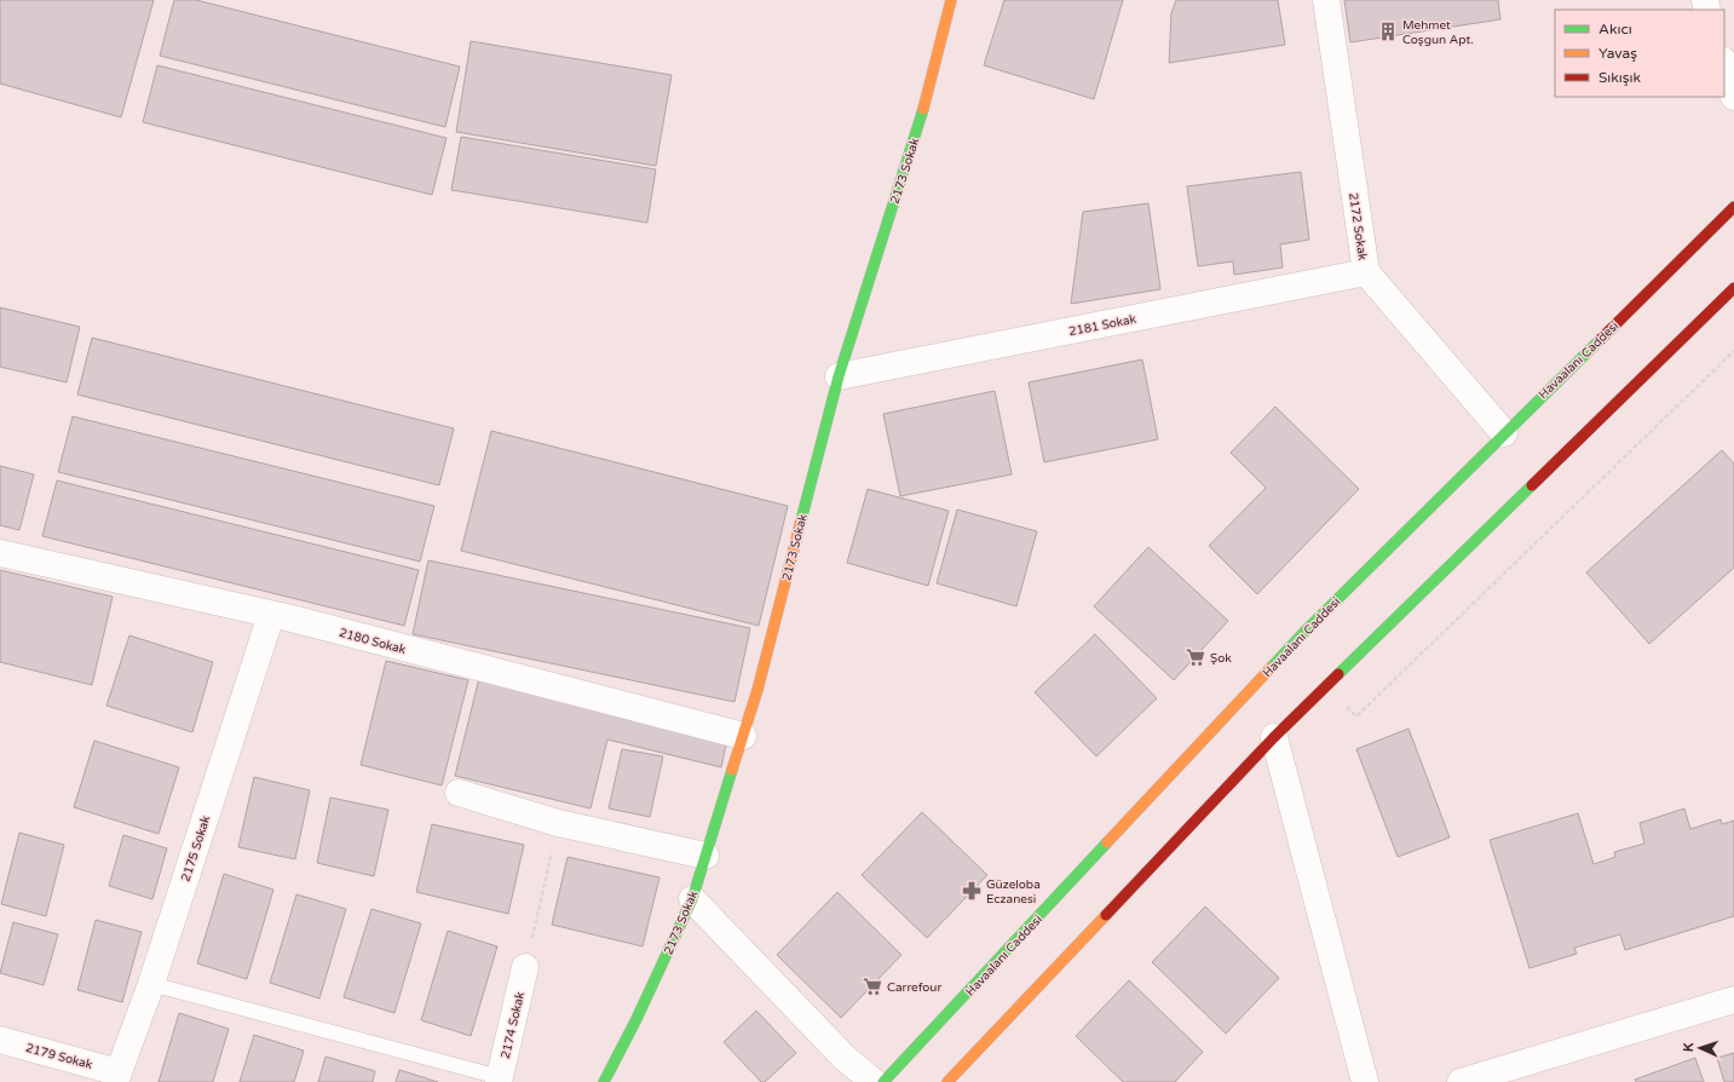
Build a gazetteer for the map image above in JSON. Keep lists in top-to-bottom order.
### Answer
{
  "streets": {
    "street": [
      "2173 Sokak",
      "2172 Sokak",
      "2181 Sokak",
      "Havaalanı Caddesi",
      "2180 Sokak",
      "2175 Sokak",
      "2174 Sokak",
      "2179 Sokak"
    ]
  },
  "crossings": [
    ["2173 Sokak", "2181 Sokak"],
    ["2173 Sokak", "2180 Sokak"],
    ["2172 Sokak", "2181 Sokak"],
    ["2172 Sokak", "Havaalanı Caddesi"],
    ["2180 Sokak", "2175 Sokak"],
    ["2175 Sokak", "2179 Sokak"]
  ],
  "places": {
    "building": ["Mehmet Coşgun Apt."],
    "supermarket": ["Şok", "Carrefour"],
    "pharmacy": ["Güzeloba Eczanesi"]
  },
  "legend": ["Akıcı", "Yavaş", "Sıkışık"],
  "north": "left"
}
